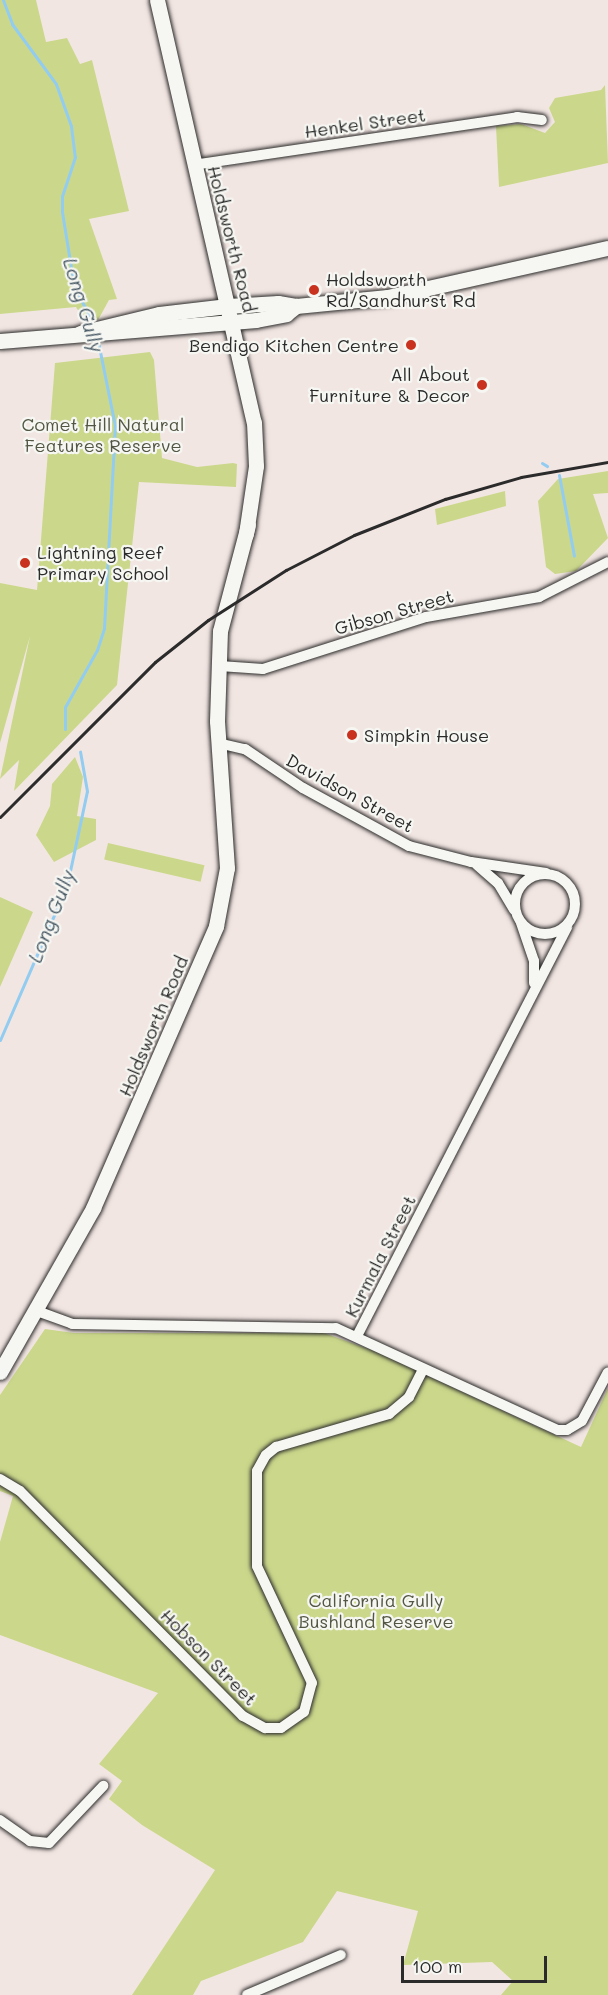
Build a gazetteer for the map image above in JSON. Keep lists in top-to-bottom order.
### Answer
{
  "streets": {
    "main road": ["Holdsworth Road"],
    "street": [
      "Henkel Street",
      "Gibson Street",
      "Davidson Street",
      "Kurmala Street",
      "Hobson Street"
    ]
  },
  "crossings": [
    ["Henkel Street", "Holdsworth Road"],
    ["Holdsworth Road", "Gibson Street"],
    ["Holdsworth Road", "Davidson Street"],
    ["Holdsworth Road", "Kurmala Street"],
    ["Davidson Street", "Kurmala Street"]
  ],
  "water": ["Long Gully"],
  "parks": ["Comet Hill Natural Features Reserve", "California Gully Bushland Reserve"],
  "places": [
    "Holdsworth Rd/Sandhurst Rd",
    "Bendigo Kitchen Centre",
    "All About Furniture & Decor",
    "Lightning Reef Primary School",
    "Simpkin House"
  ],
  "scale_bar": "100 m"
}
